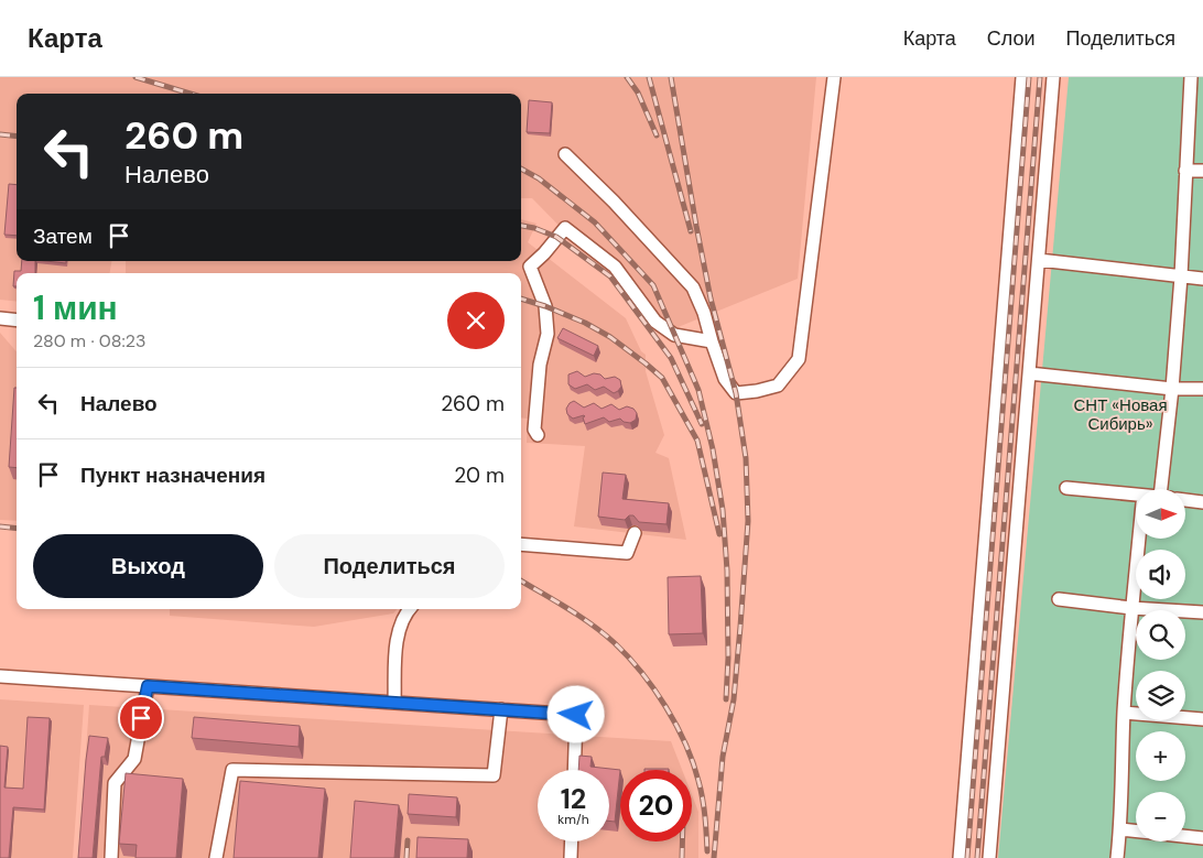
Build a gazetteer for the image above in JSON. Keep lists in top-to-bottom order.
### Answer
{
  "parks": ["СНТ «Новая Сибирь»"],
  "north": "right",
  "page": {
    "header": "Карта",
    "nav": ["Карта", "Слои", "Поделиться"],
    "turn": ["260 m", "Налево"],
    "then": "Затем",
    "heading": ["1 мин", "280 m · 08:23"],
    "list": [
      {
        "name": "Налево",
        "value": "260 m"
      },
      {
        "name": "Пункт назначения",
        "value": "20 m"
      }
    ],
    "map_buttons": ["+", "−"],
    "buttons": ["Выход", "Поделиться"],
    "speed": "12 km/h",
    "limit": "20"
  }
}
